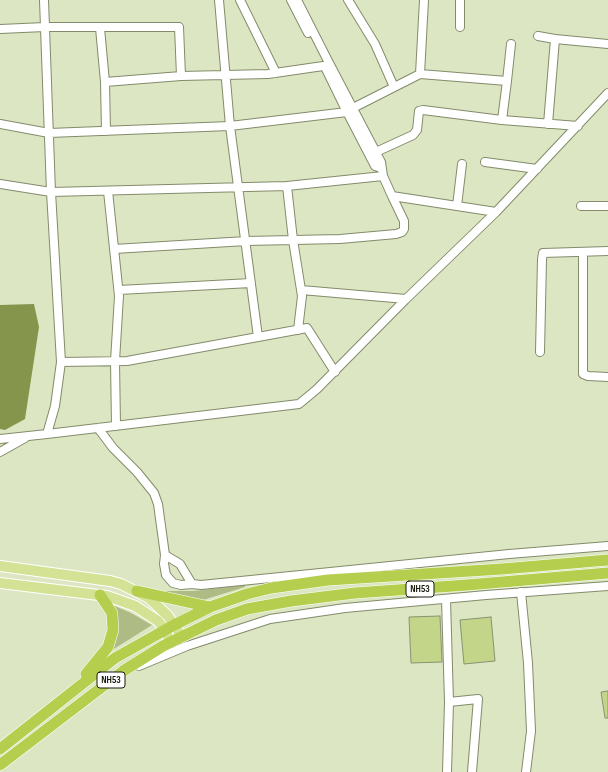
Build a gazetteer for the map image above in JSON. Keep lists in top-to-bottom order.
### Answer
{
  "streets": {
    "highway": ["NH53"]
  }
}
